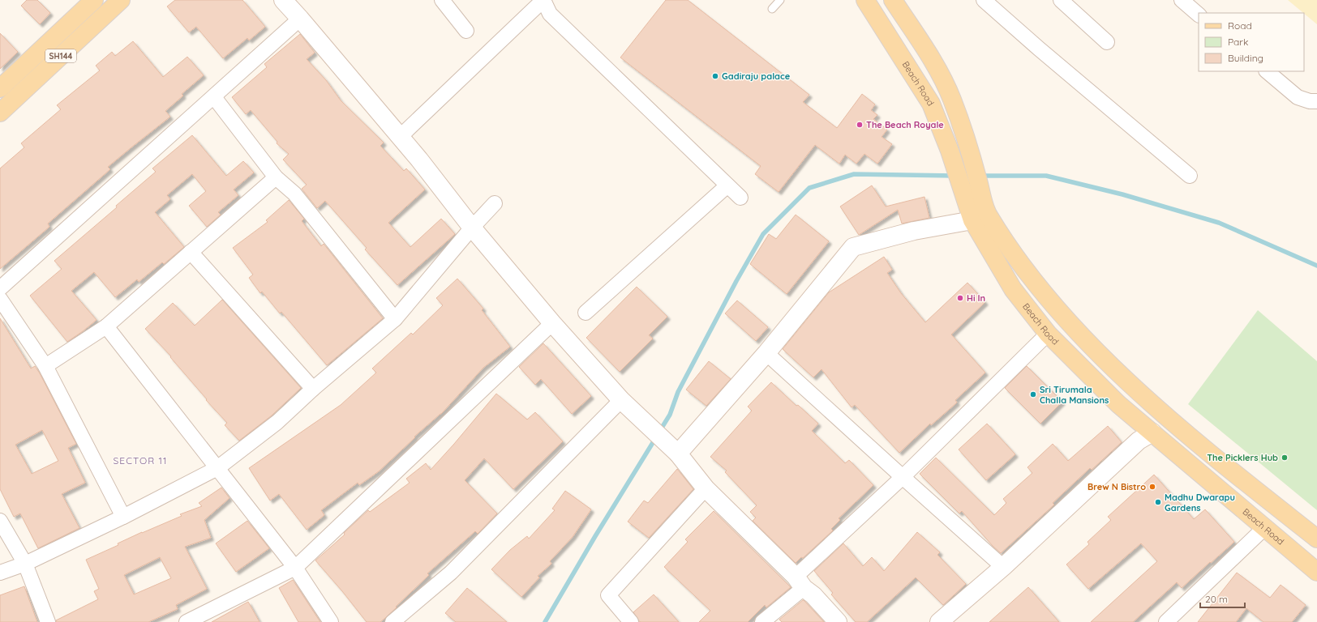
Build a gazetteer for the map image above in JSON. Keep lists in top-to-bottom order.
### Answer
{
  "streets": {
    "main road": ["SH144", "Beach Road"]
  },
  "districts": ["SECTOR 11"],
  "places": [
    "Gadiraju palace",
    "The Beach Royale",
    "Hi In",
    "Sri Tirumala Challa Mansions",
    "The Picklers Hub",
    "Brew N Bistro",
    "Madhu Dwarapu Gardens"
  ],
  "legend": ["Road", "Park", "Building"],
  "scale_bar": "20 m"
}
